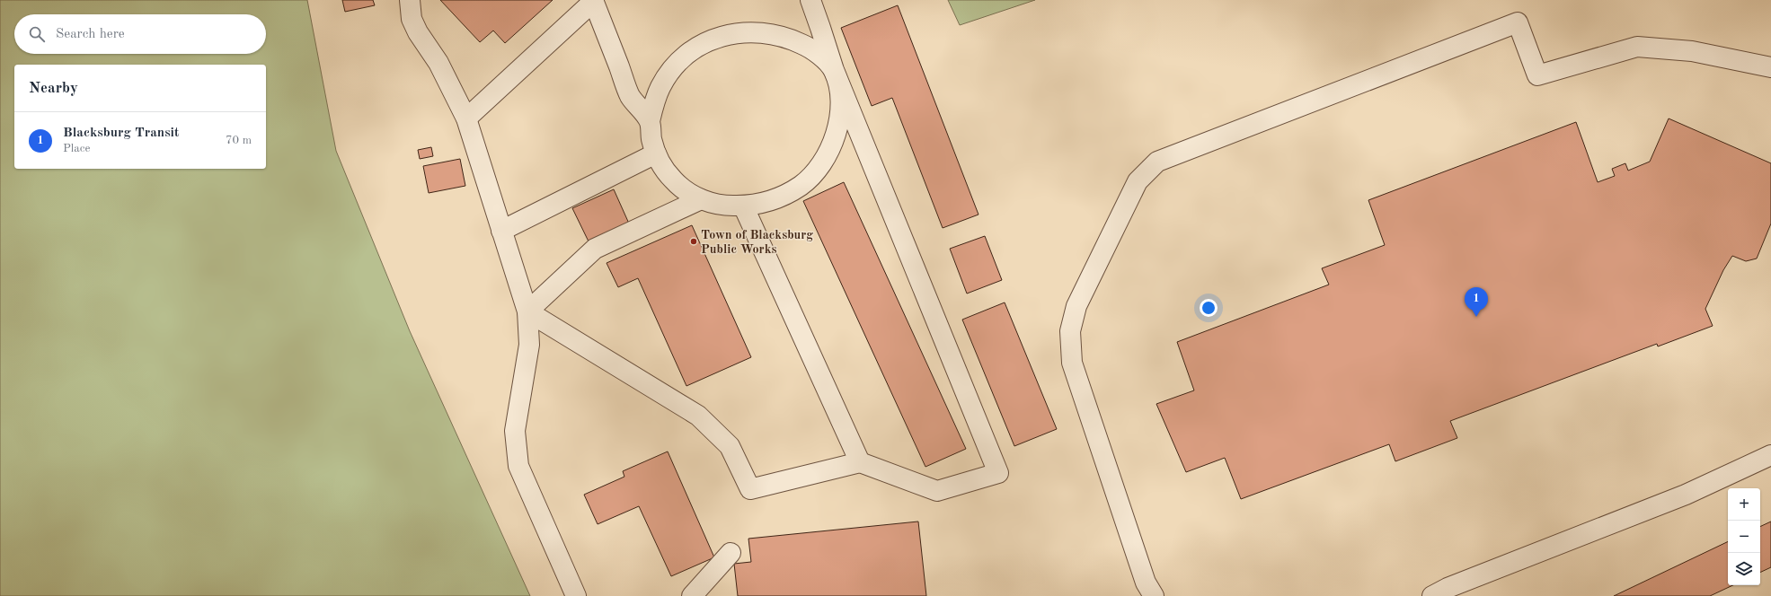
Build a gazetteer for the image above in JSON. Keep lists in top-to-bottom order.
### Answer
{
  "places": ["Town of Blacksburg Public Works"],
  "page": {
    "search": "Search here",
    "heading": "Nearby",
    "list": [
      {
        "mark": "1",
        "name": "Blacksburg Transit",
        "note": "Place",
        "value": "70 m"
      }
    ],
    "pins": "1",
    "map_buttons": ["+", "−"]
  }
}
